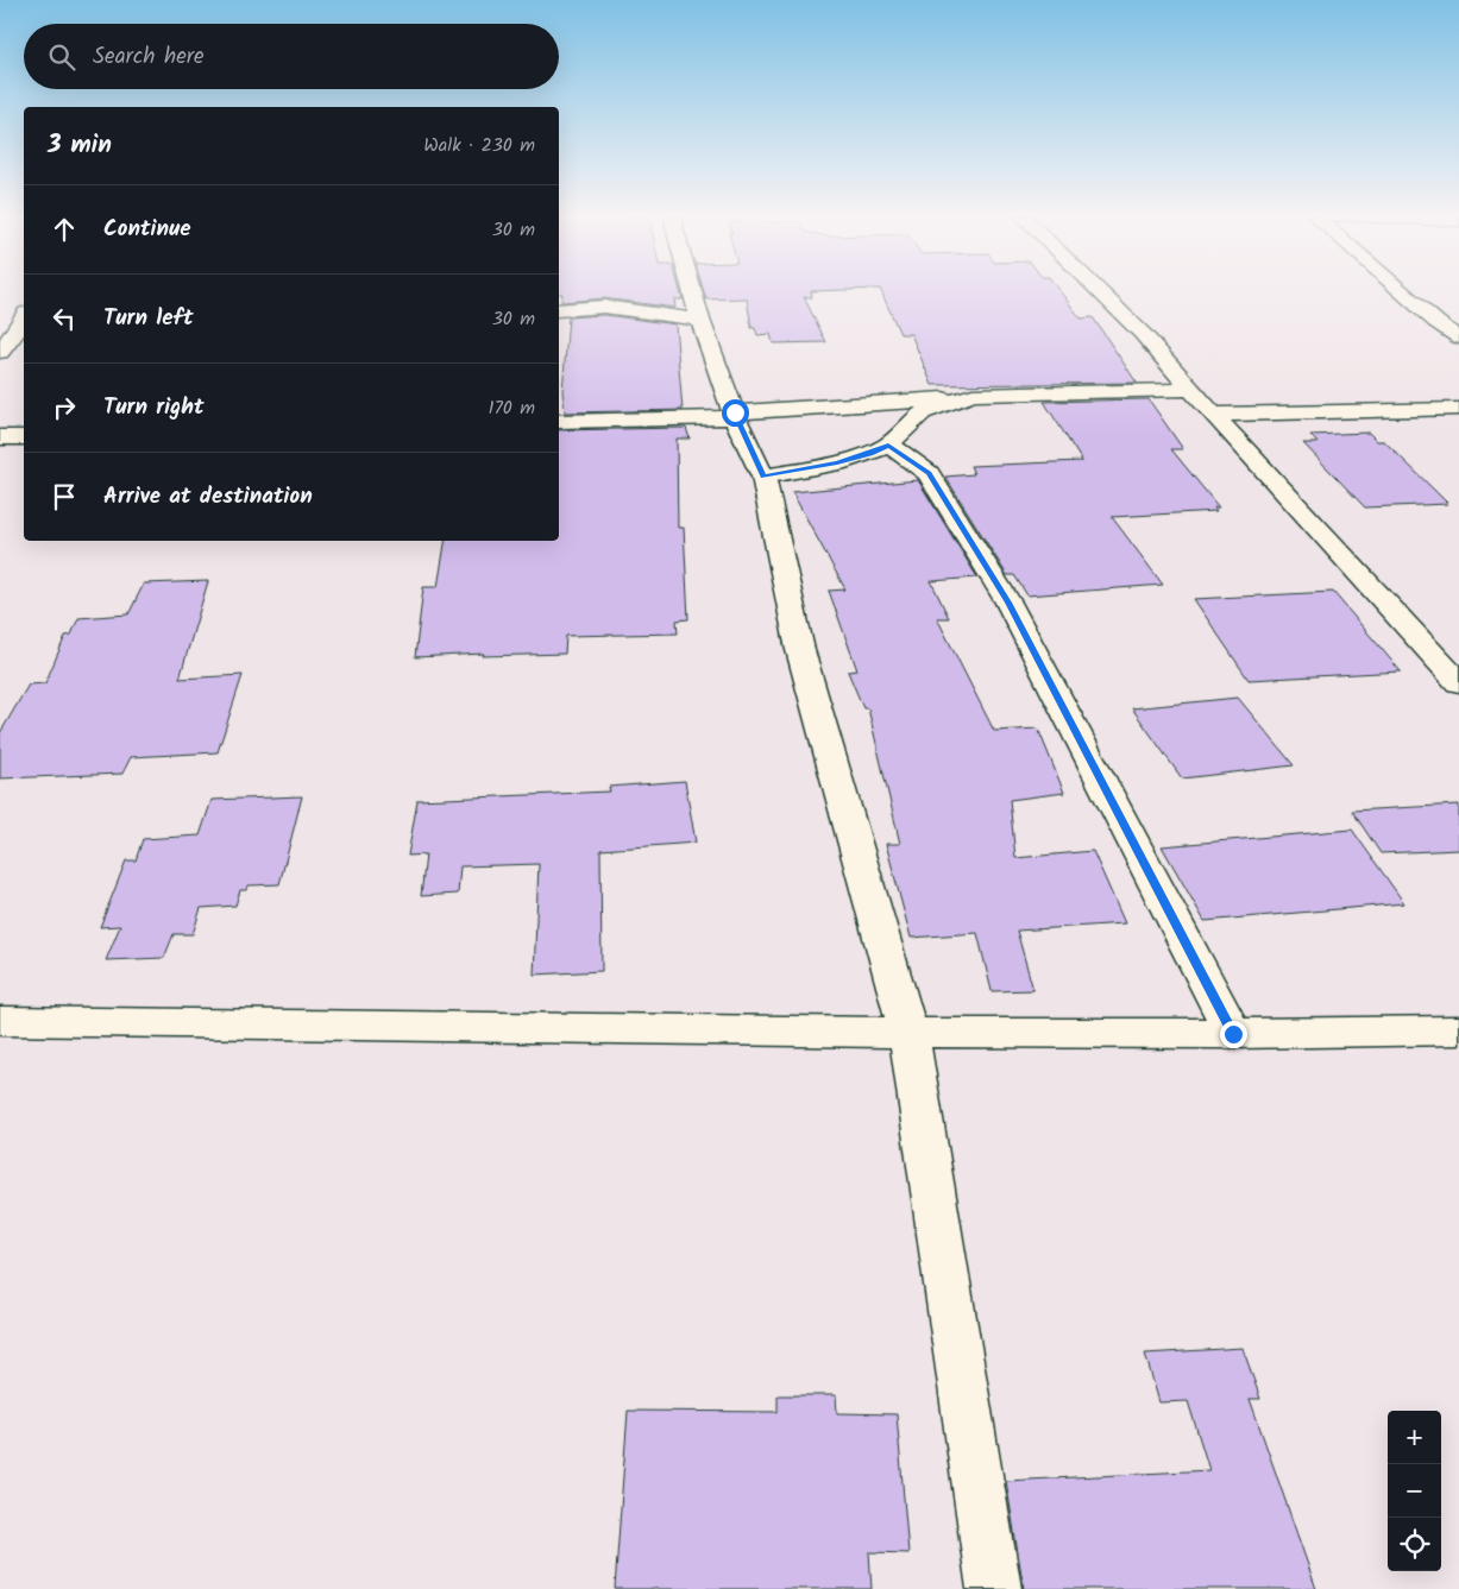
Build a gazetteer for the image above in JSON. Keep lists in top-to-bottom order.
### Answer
{
  "page": {
    "search": "Search here",
    "heading": ["3 min", "Walk · 230 m"],
    "list": [
      ["Continue", "30 m"],
      ["Turn left", "30 m"],
      ["Turn right", "170 m"],
      "Arrive at destination"
    ],
    "map_buttons": ["+", "−"]
  }
}
